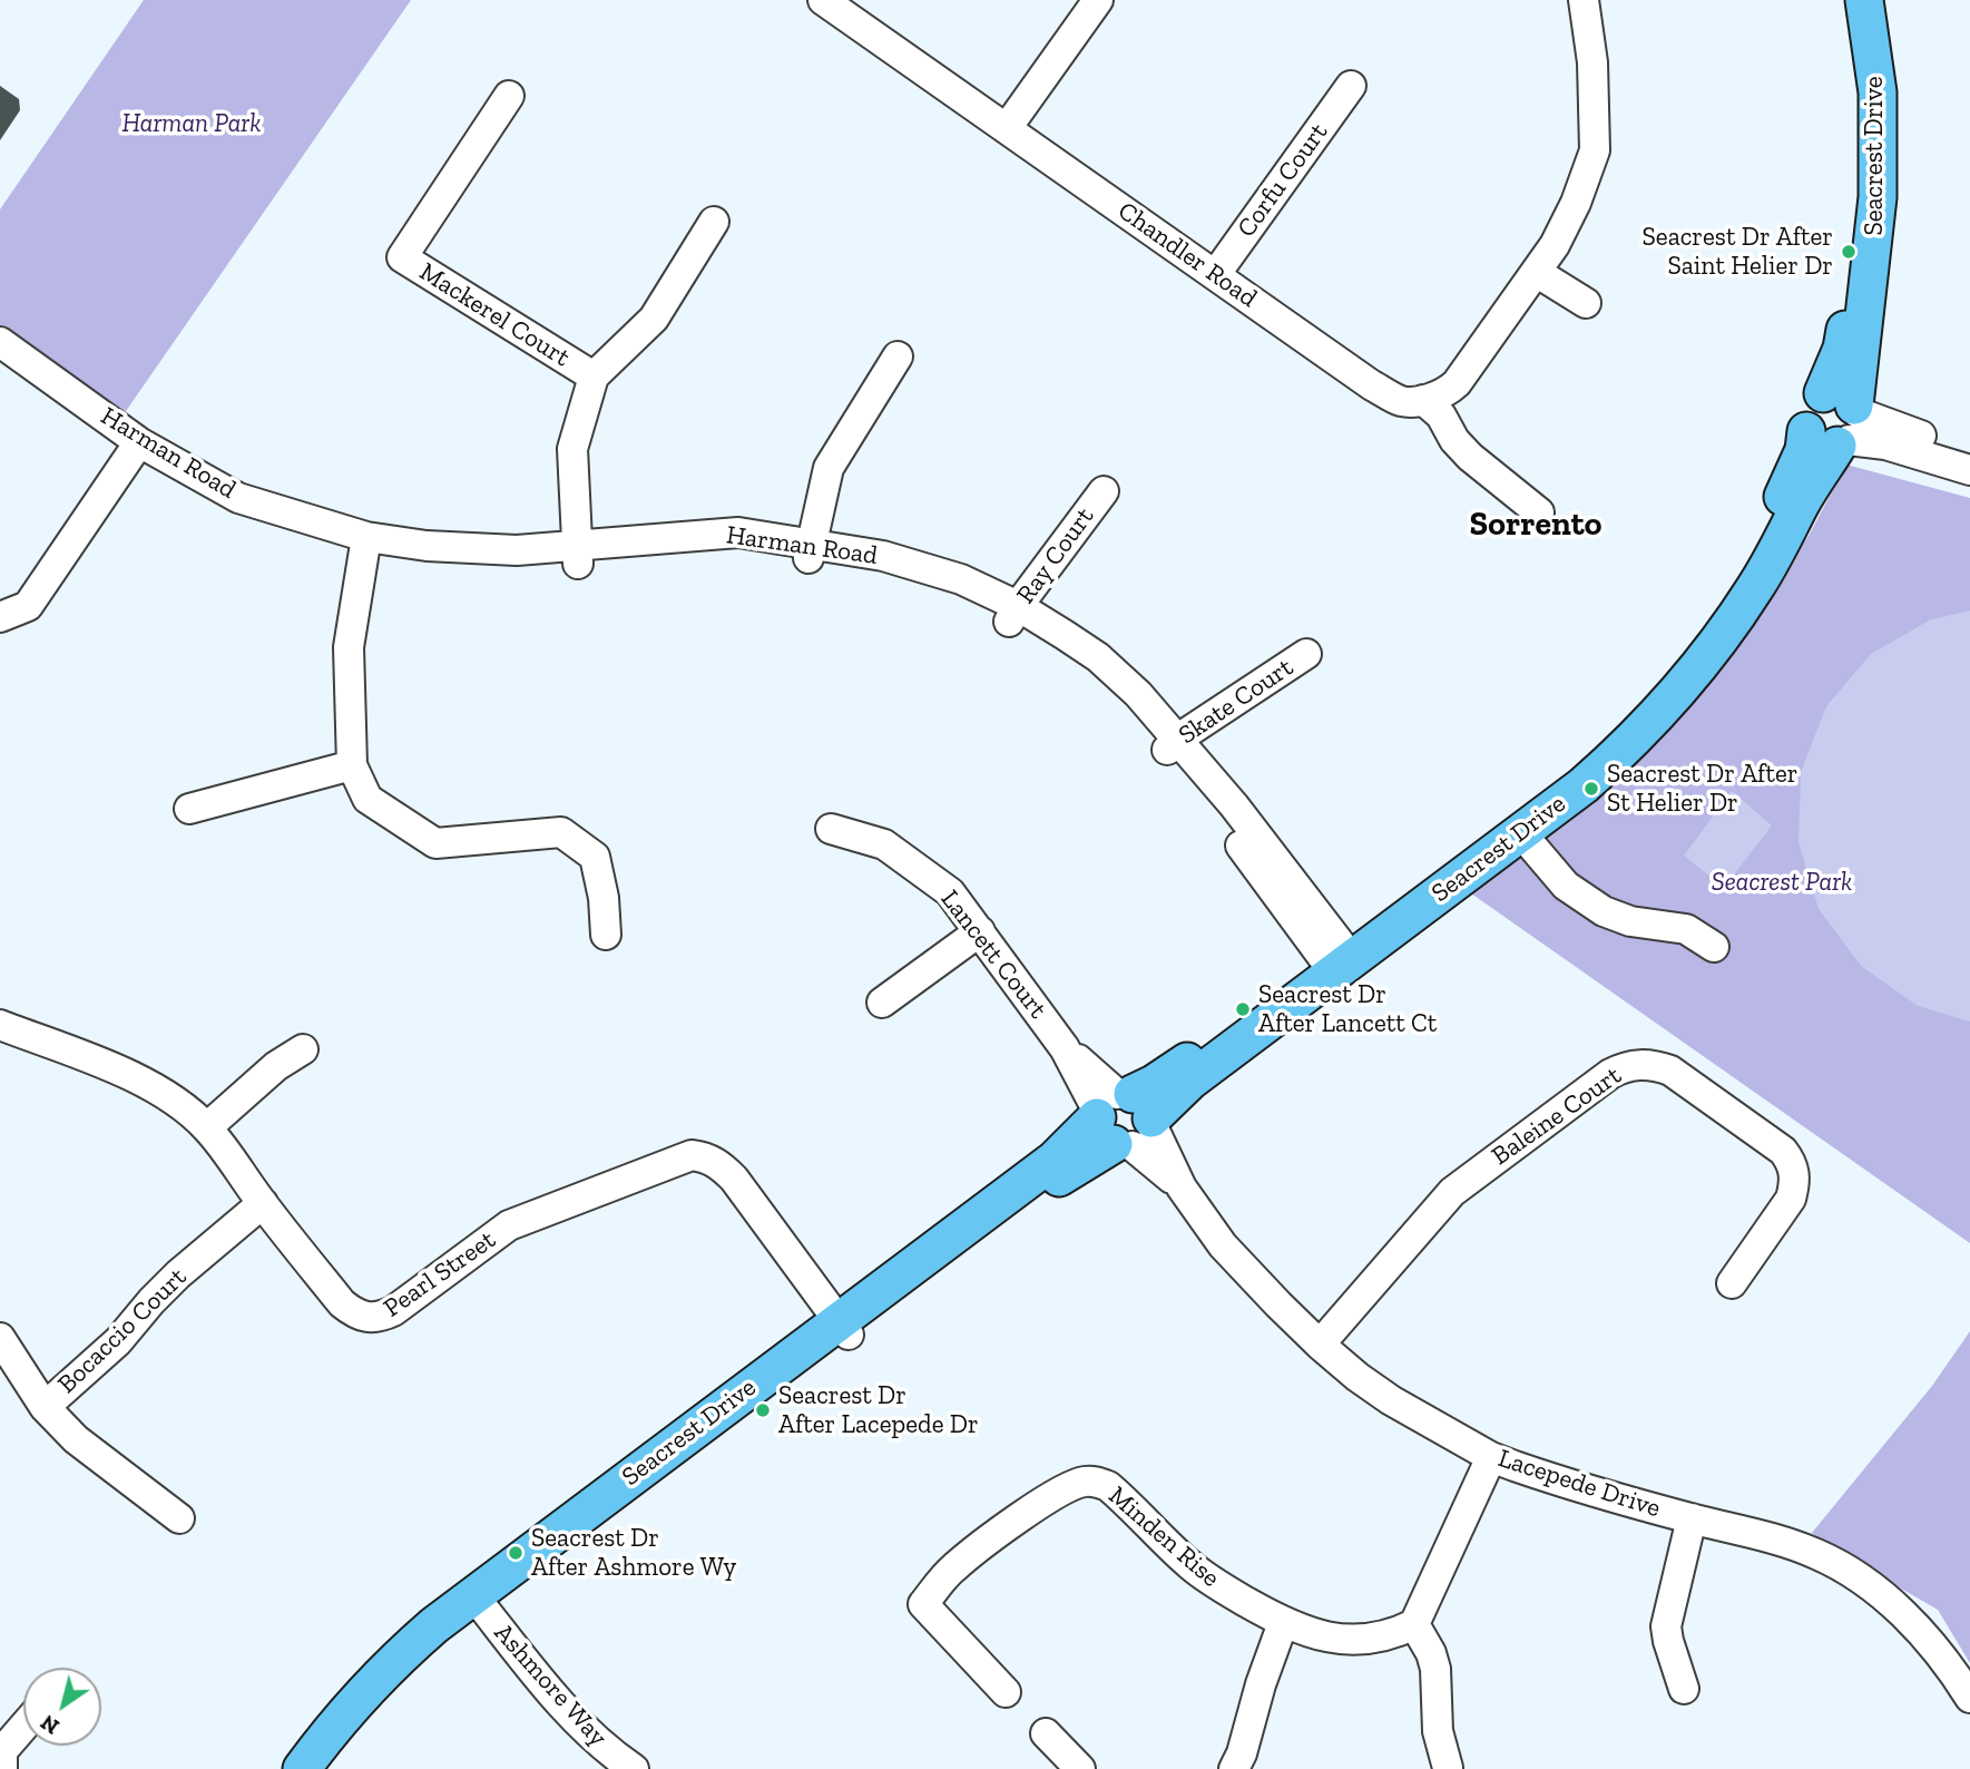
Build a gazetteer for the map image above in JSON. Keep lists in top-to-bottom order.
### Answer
{
  "streets": {
    "main road": ["Seacrest Drive"],
    "street": [
      "Corfu Court",
      "Chandler Road",
      "Mackerel Court",
      "Harman Road",
      "Ray Court",
      "Skate Court",
      "Lancett Court",
      "Baleine Court",
      "Pearl Street",
      "Bocaccio Court",
      "Lacepede Drive",
      "Minden Rise",
      "Ashmore Way"
    ]
  },
  "crossings": [
    ["Seacrest Drive", "Harman Road"],
    ["Seacrest Drive", "Lancett Court"],
    ["Seacrest Drive", "Pearl Street"],
    ["Seacrest Drive", "Lacepede Drive"],
    ["Seacrest Drive", "Ashmore Way"],
    ["Corfu Court", "Chandler Road"],
    ["Harman Road", "Ray Court"],
    ["Harman Road", "Skate Court"],
    ["Lancett Court", "Lacepede Drive"],
    ["Baleine Court", "Lacepede Drive"],
    ["Pearl Street", "Bocaccio Court"]
  ],
  "districts": ["Sorrento"],
  "parks": ["Harman Park", "Seacrest Park"],
  "places": [
    "Seacrest Dr After Saint Helier Dr",
    "Seacrest Dr After St Helier Dr",
    "Seacrest Dr After Lancett Ct",
    "Seacrest Dr After Lacepede Dr",
    "Seacrest Dr After Ashmore Wy"
  ],
  "north": "bottom left"
}
